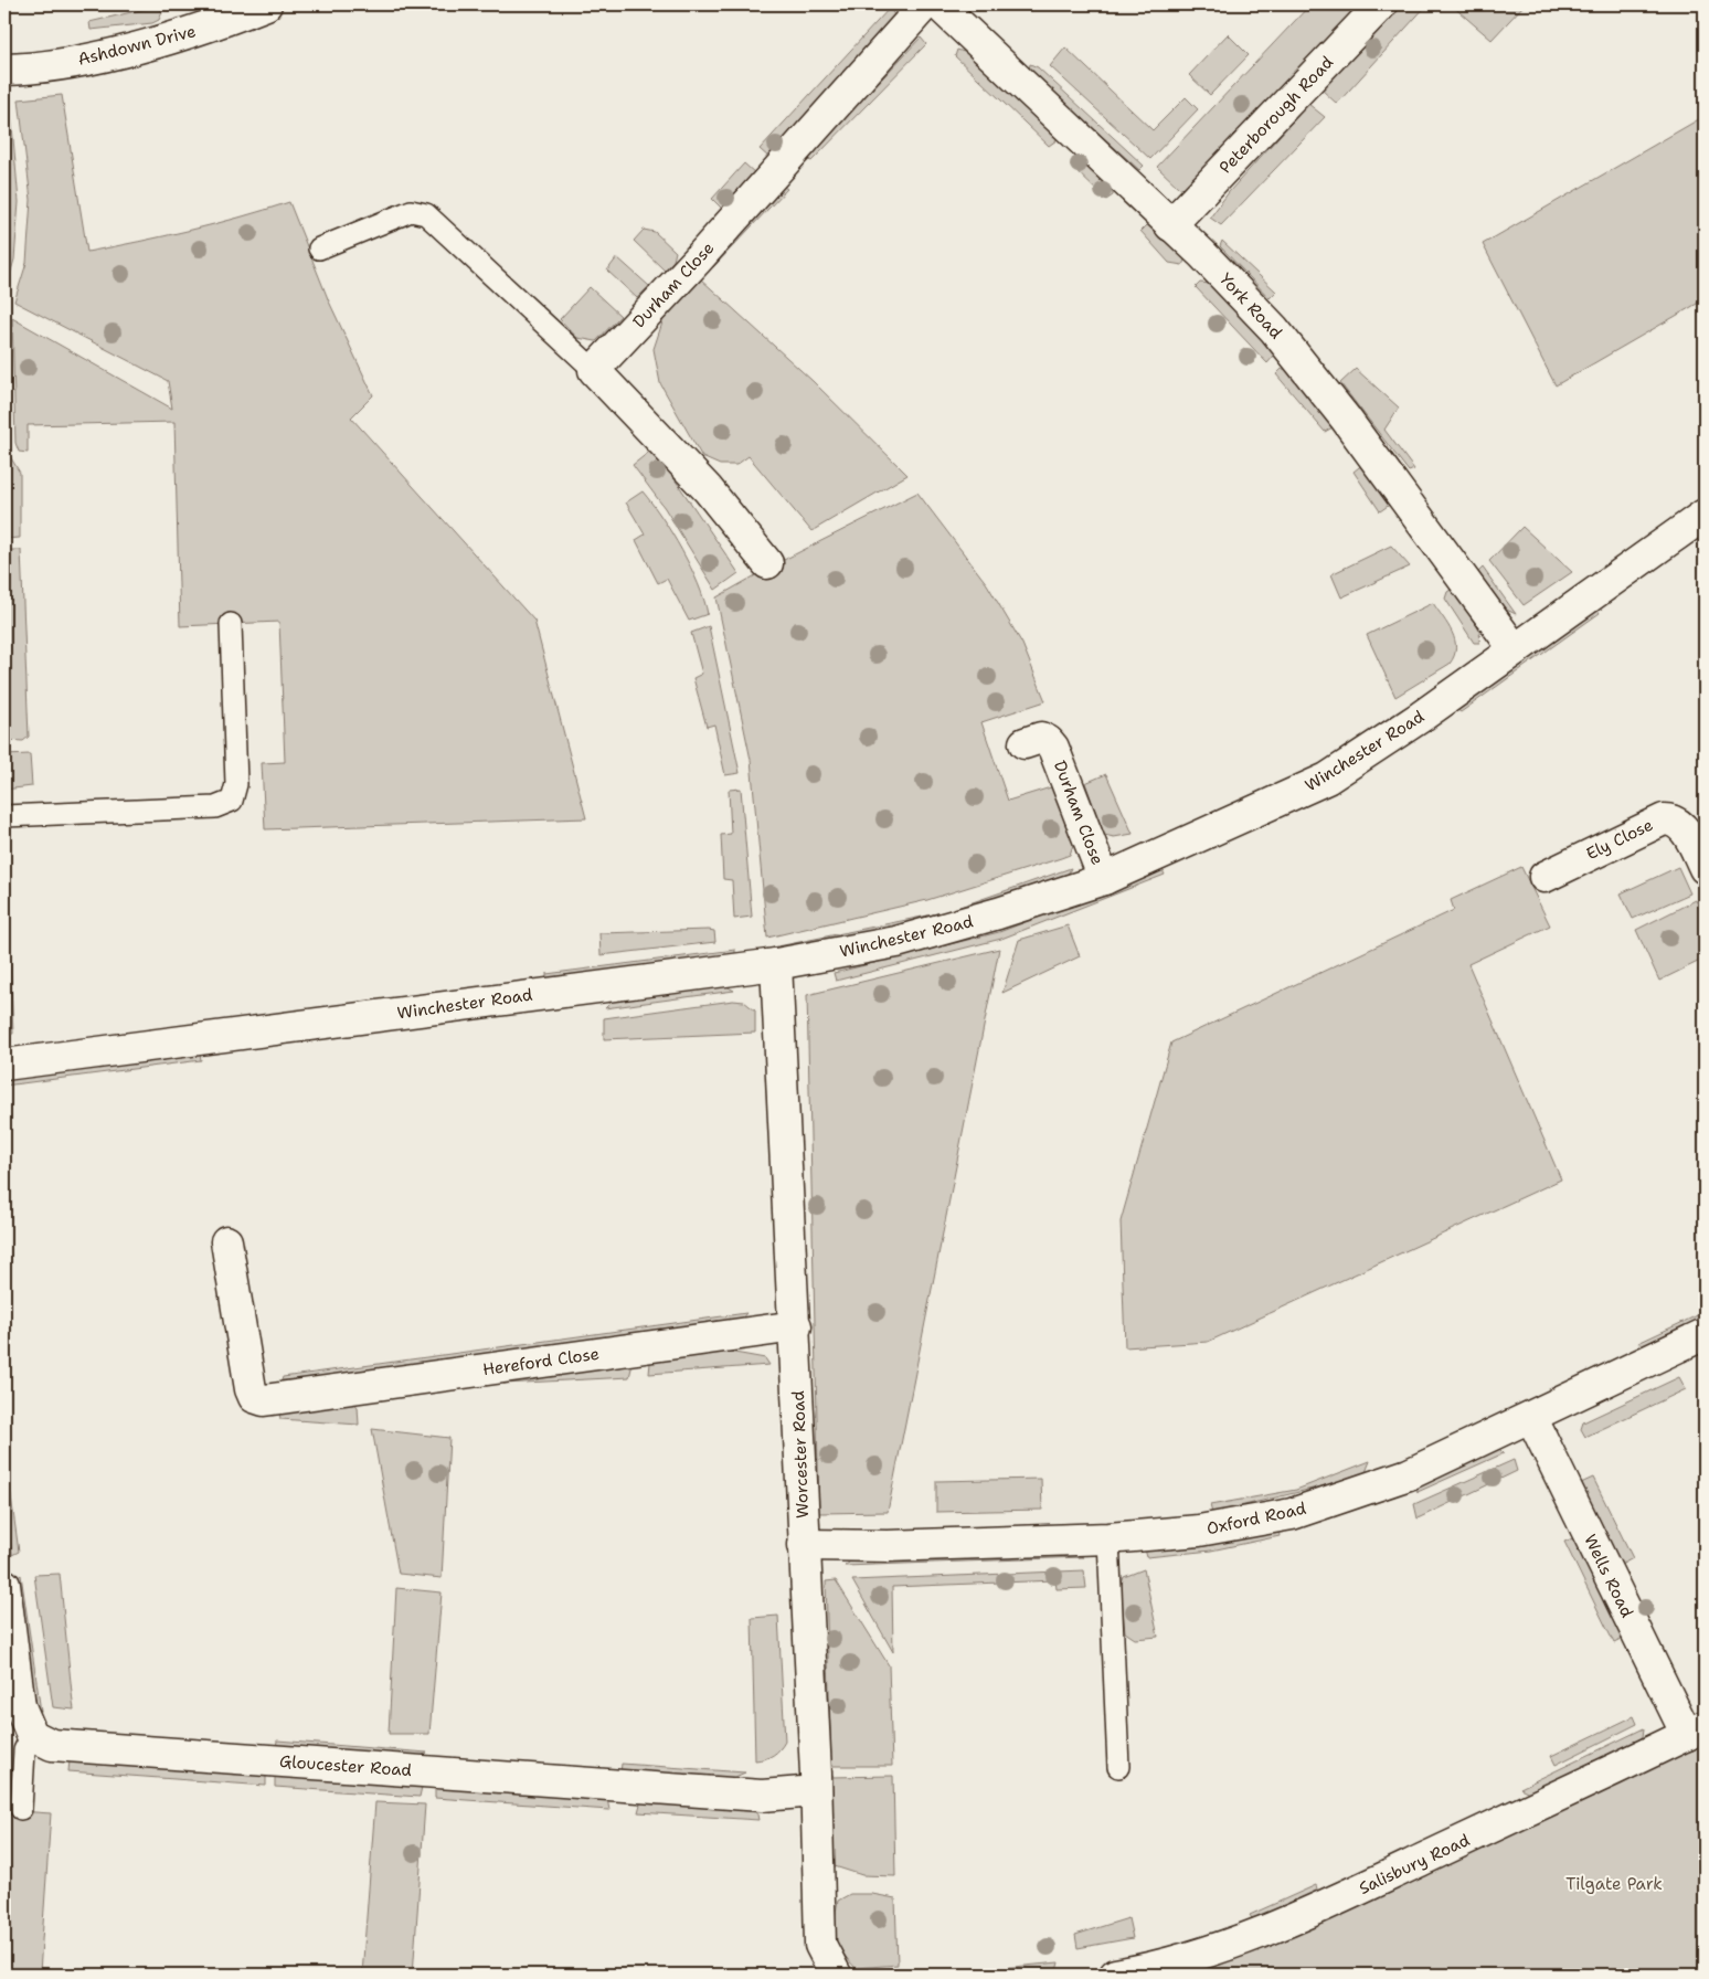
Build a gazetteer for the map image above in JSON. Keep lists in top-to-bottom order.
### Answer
{
  "streets": {
    "street": [
      "Ashdown Drive",
      "Peterborough Road",
      "Durham Close",
      "York Road",
      "Winchester Road",
      "Ely Close",
      "Hereford Close",
      "Worcester Road",
      "Oxford Road",
      "Wells Road",
      "Gloucester Road",
      "Salisbury Road"
    ]
  },
  "crossings": [
    ["Peterborough Road", "York Road"],
    ["Durham Close", "Winchester Road"],
    ["York Road", "Winchester Road"],
    ["Winchester Road", "Worcester Road"],
    ["Hereford Close", "Worcester Road"],
    ["Worcester Road", "Oxford Road"],
    ["Worcester Road", "Gloucester Road"],
    ["Oxford Road", "Wells Road"],
    ["Wells Road", "Salisbury Road"]
  ],
  "parks": ["Tilgate Park"]
}
